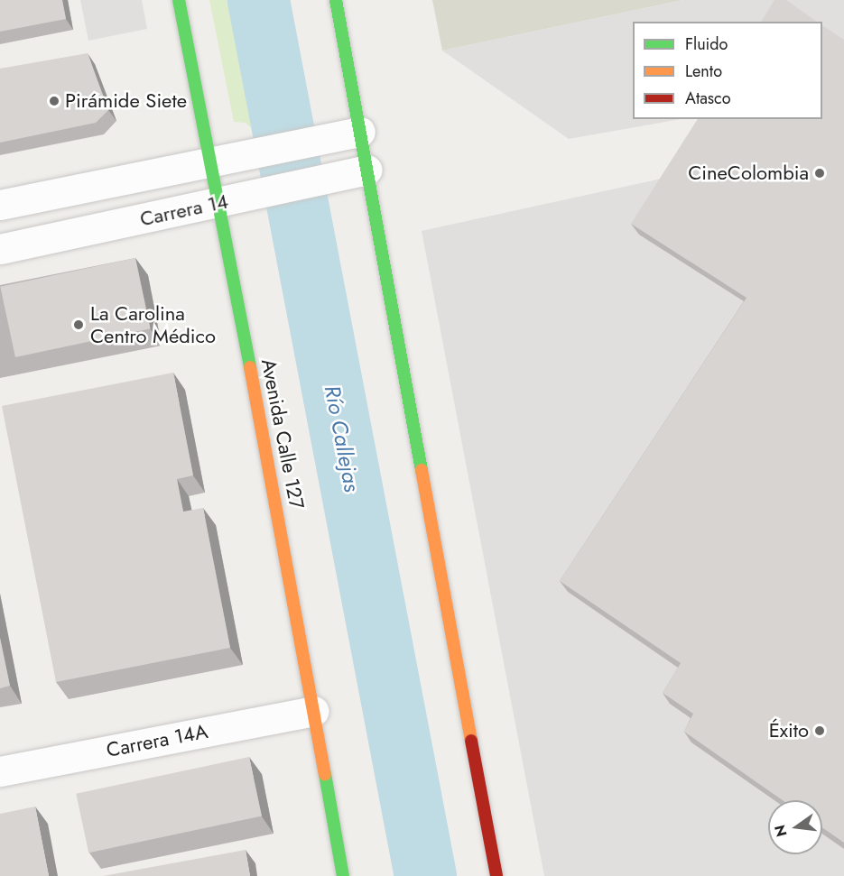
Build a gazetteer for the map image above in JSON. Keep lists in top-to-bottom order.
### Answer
{
  "streets": {
    "main road": ["Avenida Calle 127"],
    "street": ["Carrera 14", "Carrera 14A"]
  },
  "crossings": [
    ["Carrera 14", "Avenida Calle 127"],
    ["Avenida Calle 127", "Carrera 14A"]
  ],
  "water": ["Río Callejas"],
  "places": [
    "Pirámide Siete",
    "CineColombia",
    "La Carolina Centro Médico",
    "Éxito"
  ],
  "legend": ["Fluido", "Lento", "Atasco"],
  "north": "left"
}
